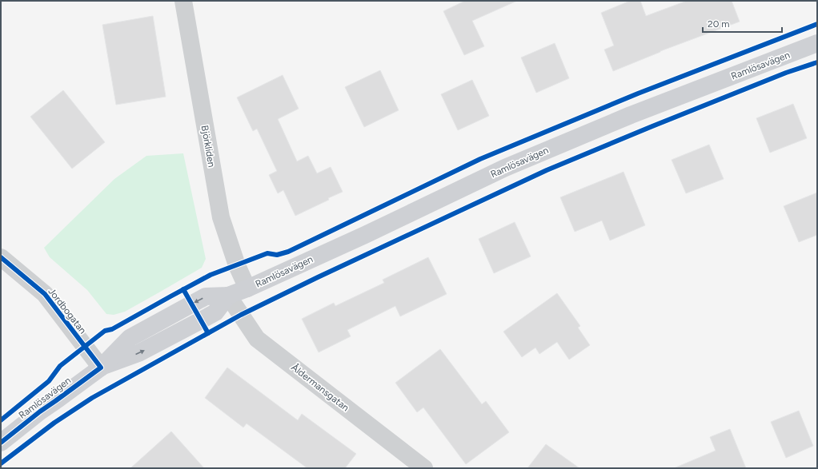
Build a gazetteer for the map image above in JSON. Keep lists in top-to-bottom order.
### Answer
{
  "streets": {
    "street": [
      "Ramlösavägen",
      "Björkliden",
      "Jordbogatan",
      "Åldermansgatan"
    ]
  },
  "crossings": [
    ["Ramlösavägen", "Björkliden"],
    ["Ramlösavägen", "Jordbogatan"],
    ["Ramlösavägen", "Åldermansgatan"]
  ],
  "scale_bar": "20 m"
}
